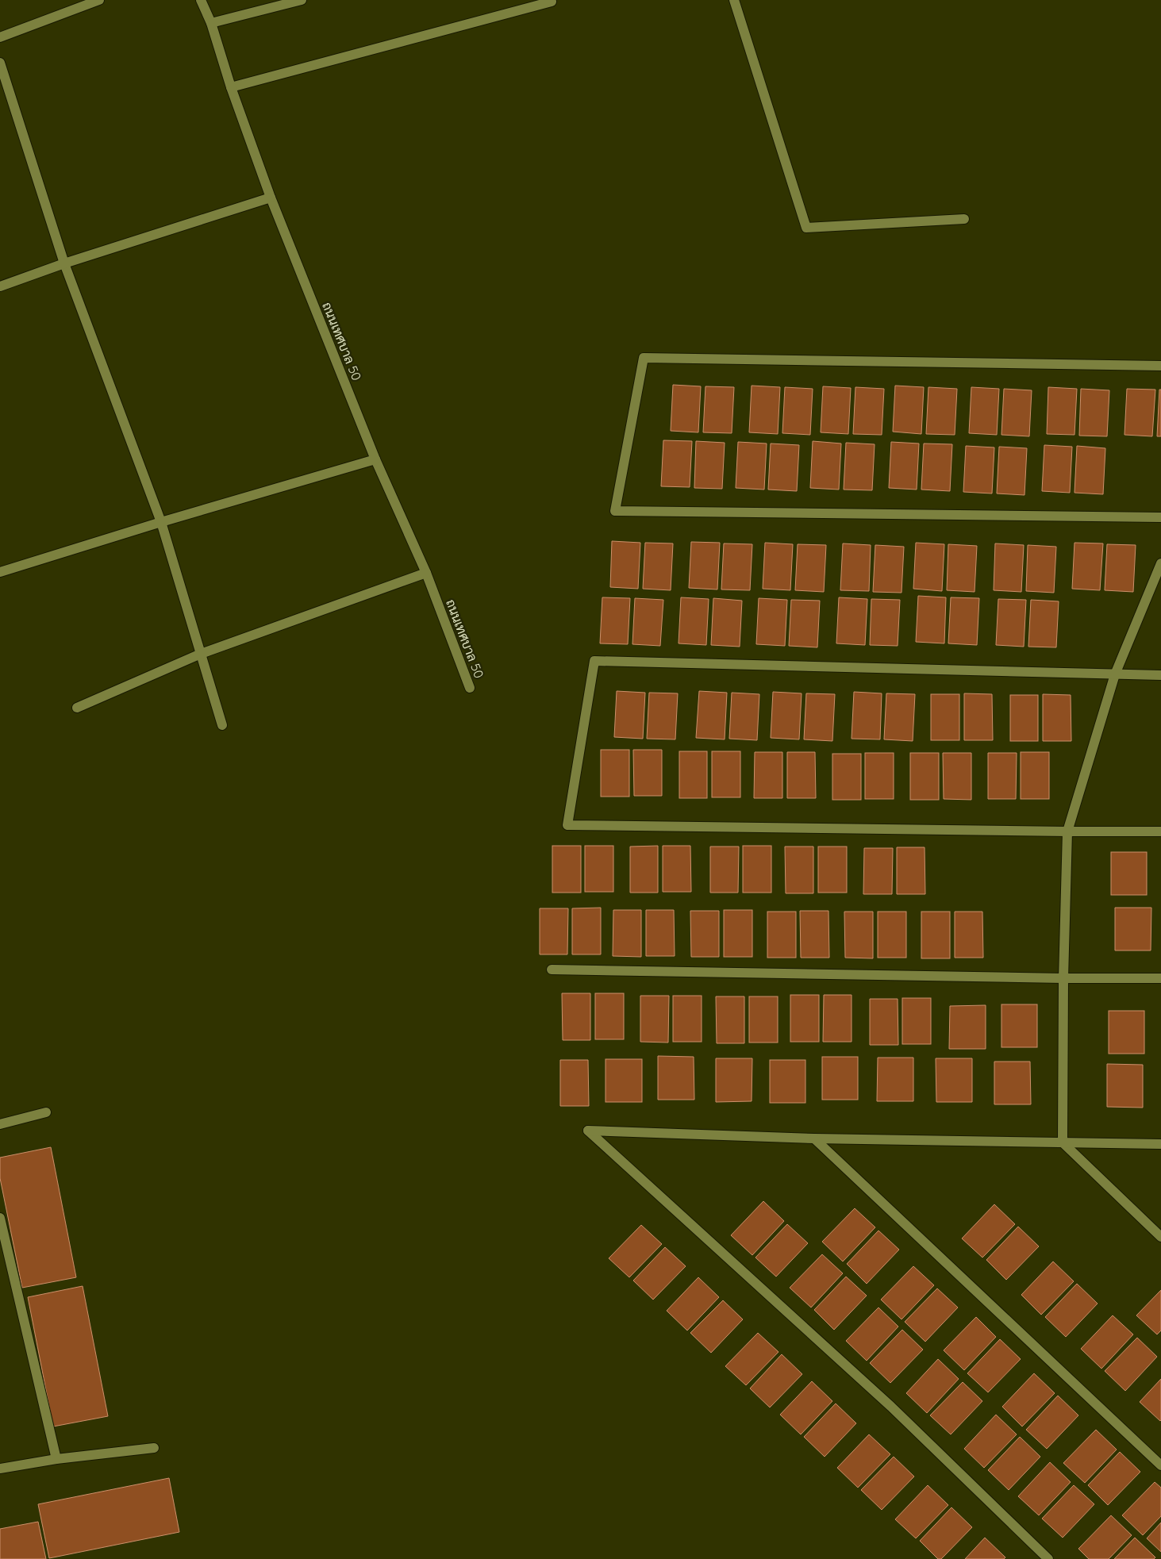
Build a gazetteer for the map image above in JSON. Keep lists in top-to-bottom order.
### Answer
{
  "streets": {
    "street": ["ถนนเทศบาล 50"]
  }
}
